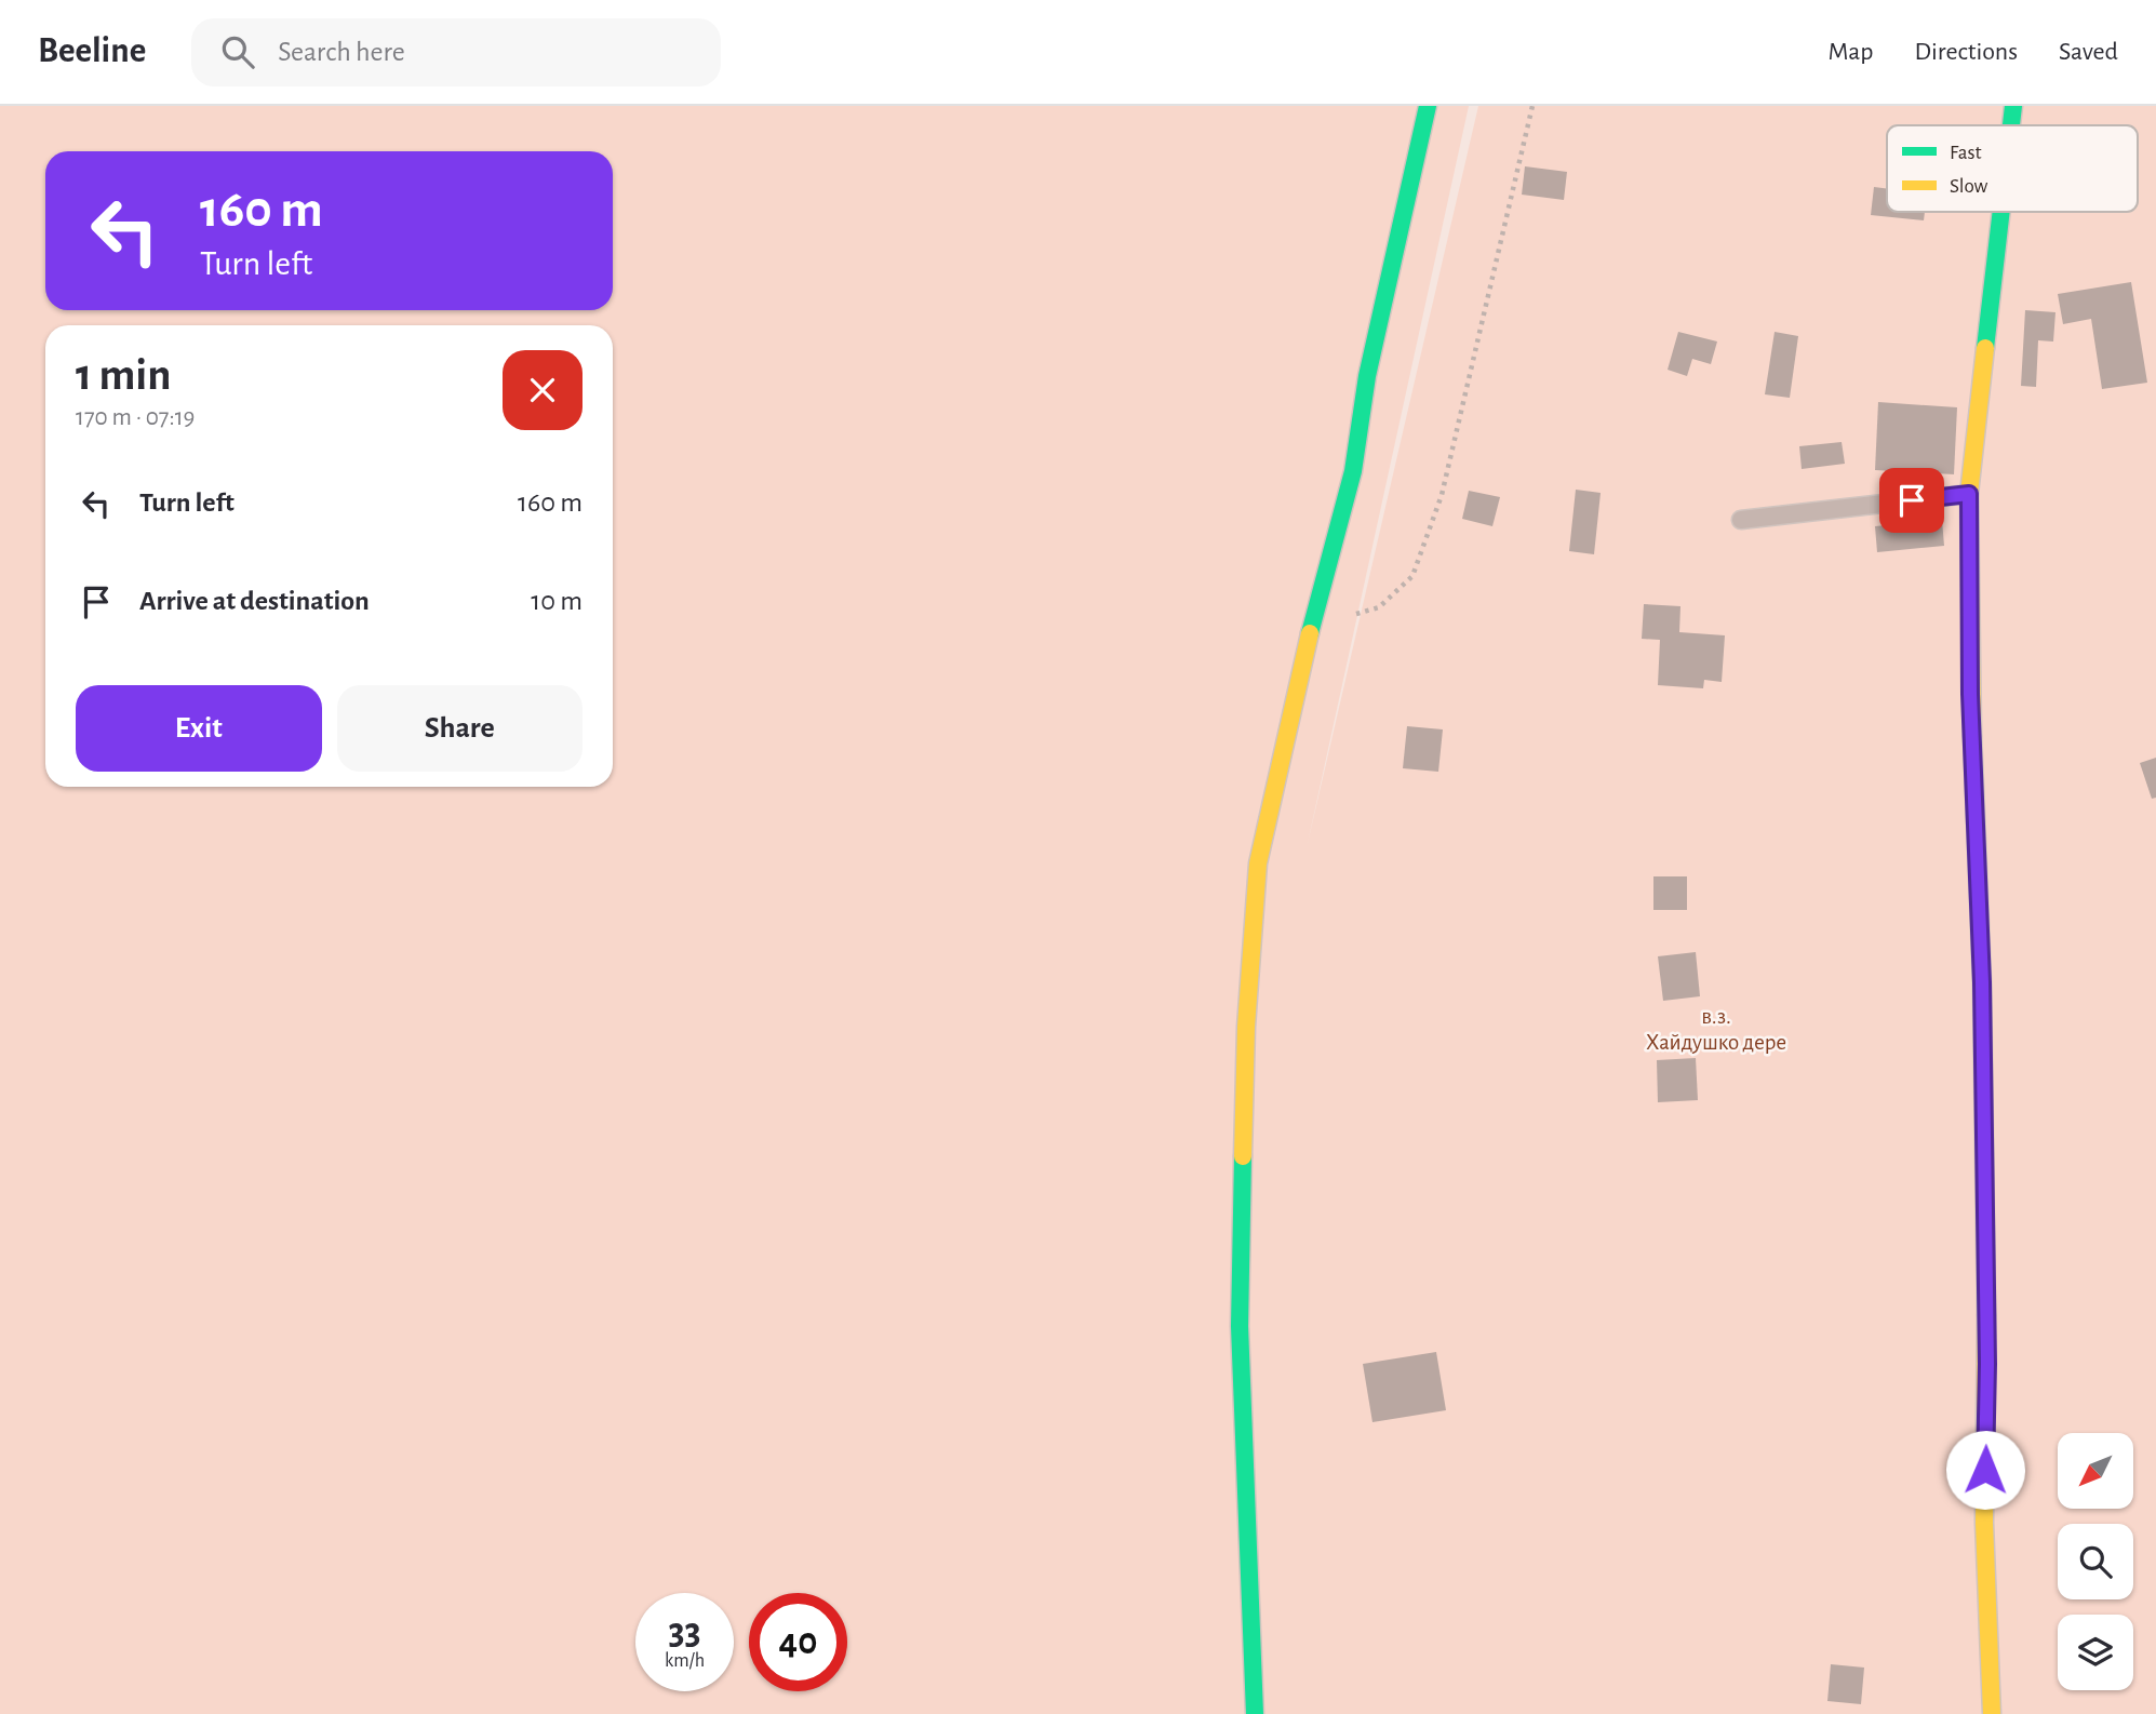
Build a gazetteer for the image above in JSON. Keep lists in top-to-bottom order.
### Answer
{
  "parks": ["в.з. Хайдушко дере"],
  "legend": ["Fast", "Slow"],
  "north": "bottom left",
  "page": {
    "header": "Beeline",
    "search": "Search here",
    "nav": ["Map", "Directions", "Saved"],
    "turn": ["160 m", "Turn left"],
    "heading": ["1 min", "170 m · 07:19"],
    "list": [
      {
        "name": "Turn left",
        "value": "160 m"
      },
      {
        "name": "Arrive at destination",
        "value": "10 m"
      }
    ],
    "buttons": ["Exit", "Share"],
    "speed": "33 km/h",
    "limit": "40"
  }
}
